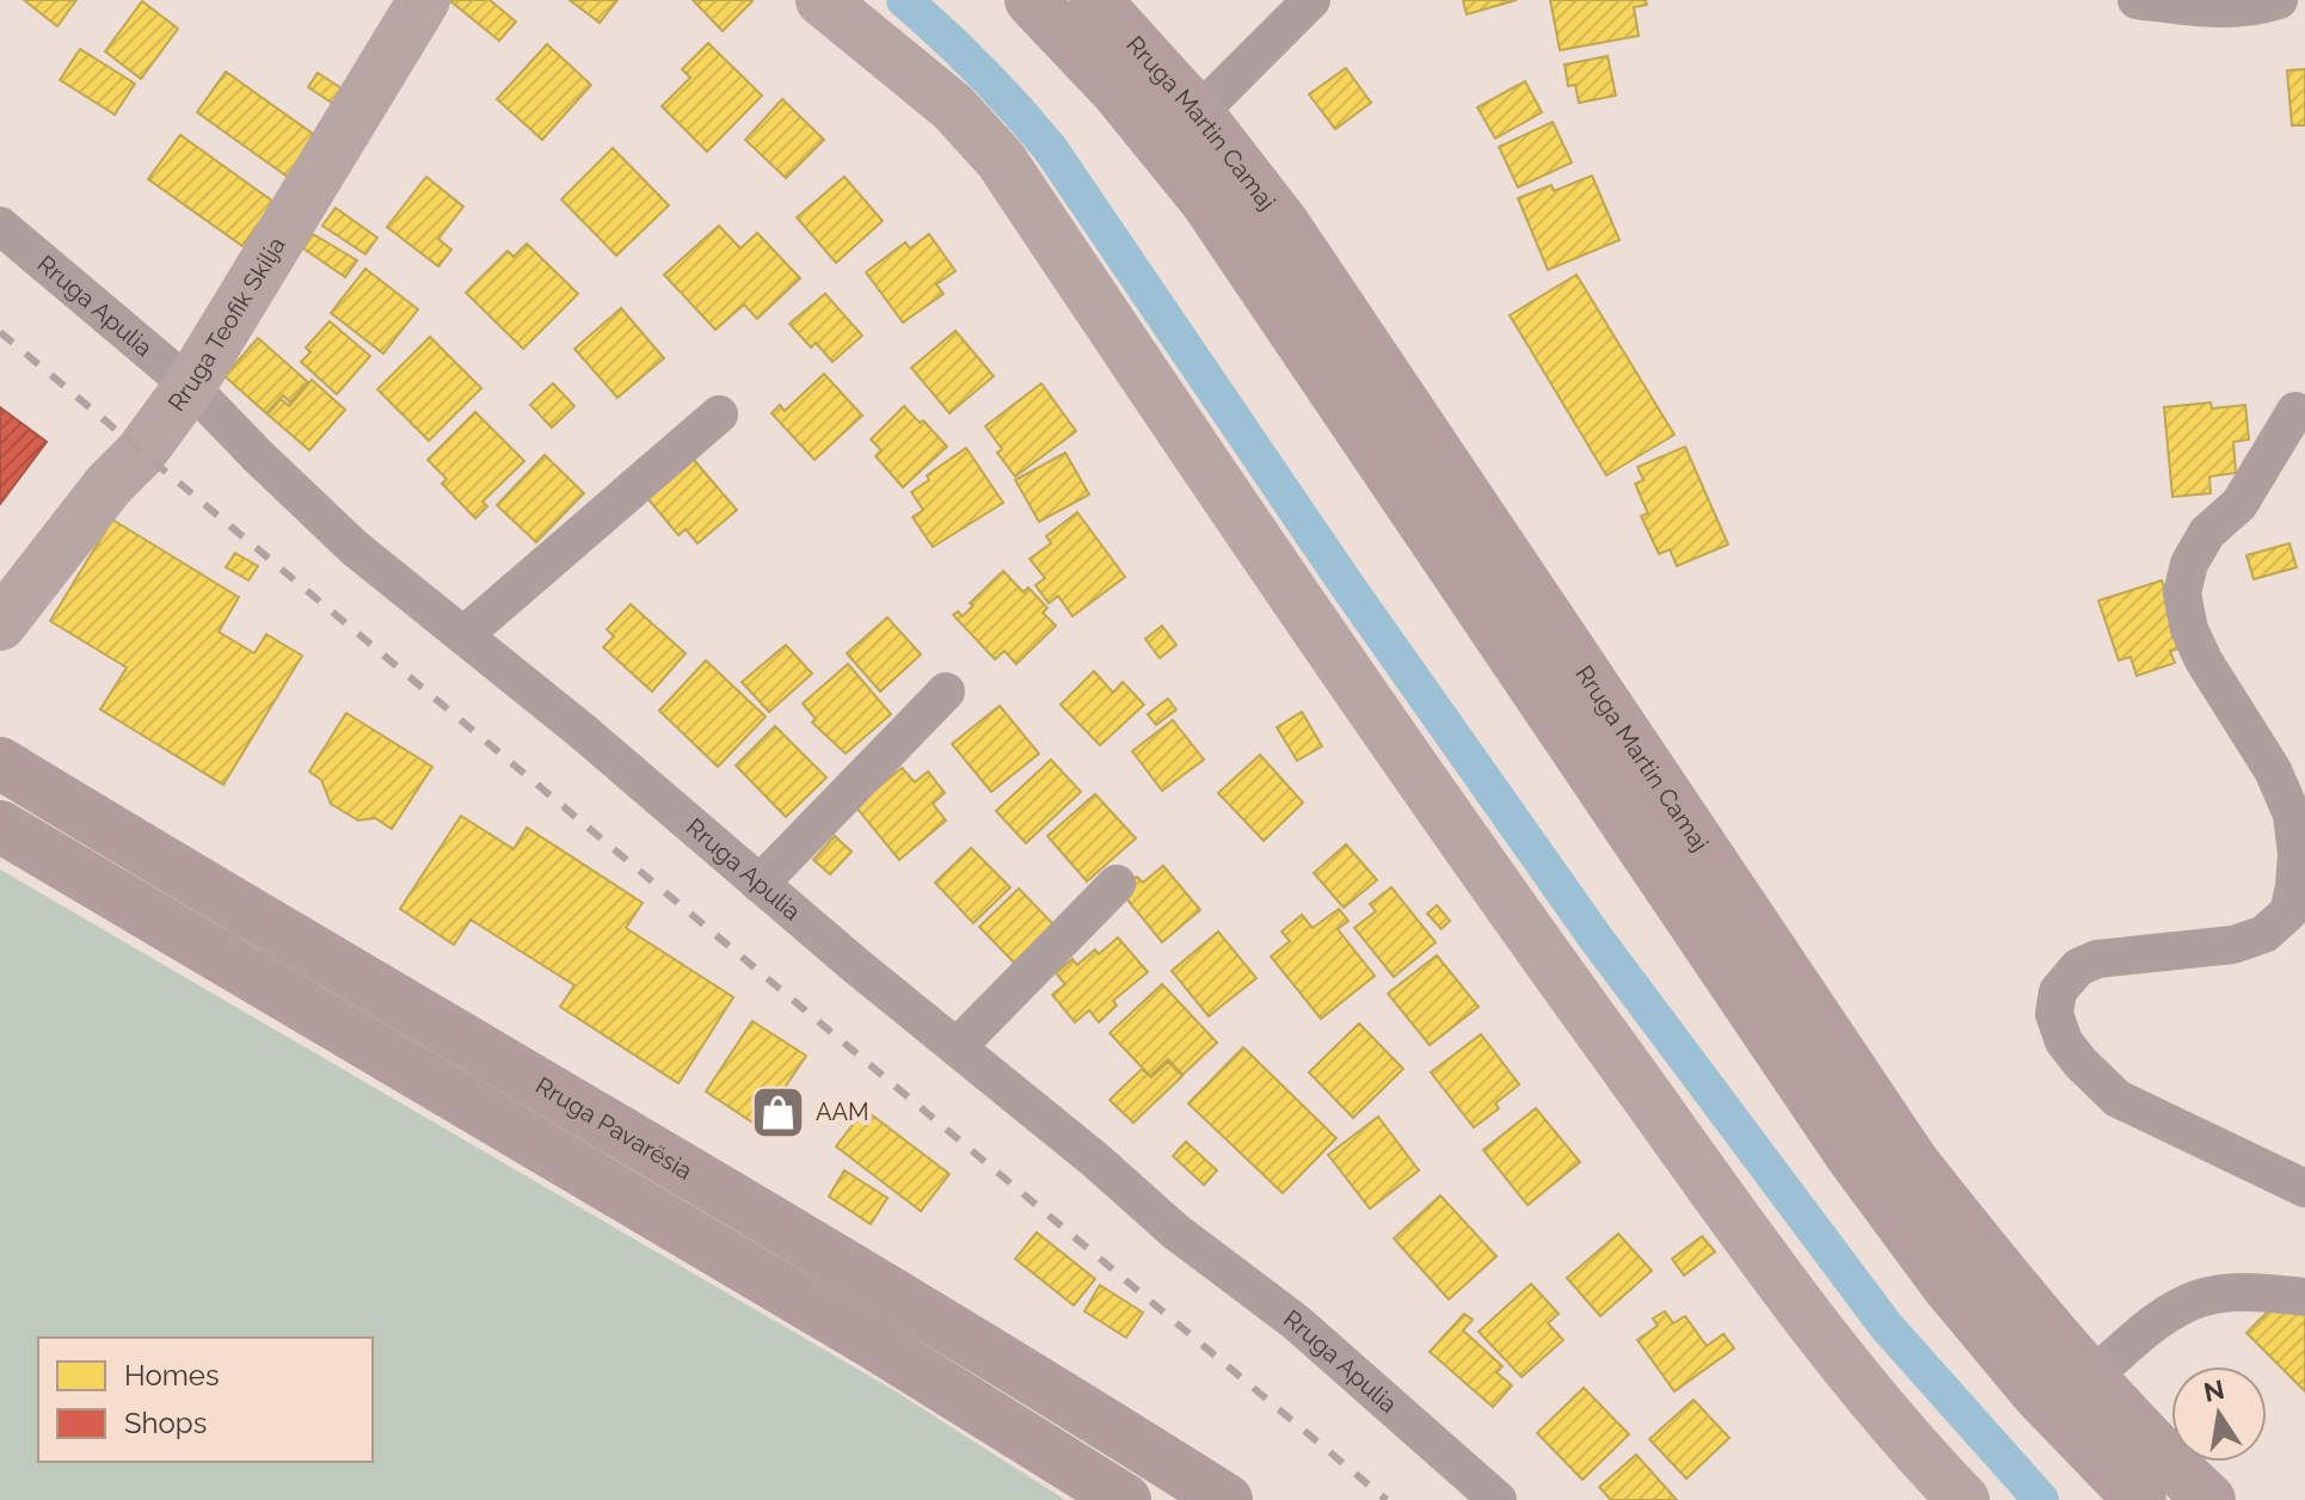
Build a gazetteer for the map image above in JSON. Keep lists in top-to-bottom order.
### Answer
{
  "streets": {
    "highway": ["Rruga Martin Camaj"],
    "main road": ["Rruga Pavarësia"],
    "street": ["Rruga Apulia", "Rruga Teofik Skilja"]
  },
  "crossings": [
    ["Rruga Apulia", "Rruga Teofik Skilja"]
  ],
  "places": {
    "shop": ["AAM"]
  },
  "legend": ["Homes", "Shops"],
  "north": "top"
}
